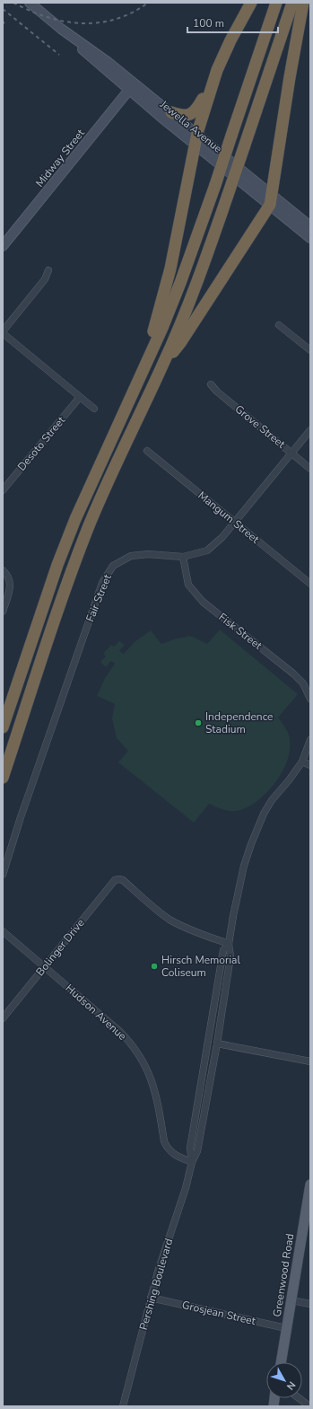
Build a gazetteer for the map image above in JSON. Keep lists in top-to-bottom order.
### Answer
{
  "streets": {
    "main road": ["Jewella Avenue", "Midway Street", "Greenwood Road"],
    "street": [
      "Grove Street",
      "Desoto Street",
      "Mangum Street",
      "Fair Street",
      "Fisk Street",
      "Bolinger Drive",
      "Hudson Avenue",
      "Pershing Boulevard",
      "Grosjean Street"
    ]
  },
  "crossings": [
    ["Jewella Avenue", "Midway Street"],
    ["Grove Street", "Fair Street"],
    ["Mangum Street", "Fair Street"],
    ["Fair Street", "Fisk Street"],
    ["Bolinger Drive", "Hudson Avenue"],
    ["Bolinger Drive", "Pershing Boulevard"],
    ["Hudson Avenue", "Pershing Boulevard"],
    ["Greenwood Road", "Grosjean Street"],
    ["Pershing Boulevard", "Grosjean Street"]
  ],
  "places": ["Independence Stadium", "Hirsch Memorial Coliseum"],
  "scale_bar": "100 m",
  "north": "bottom right"
}
